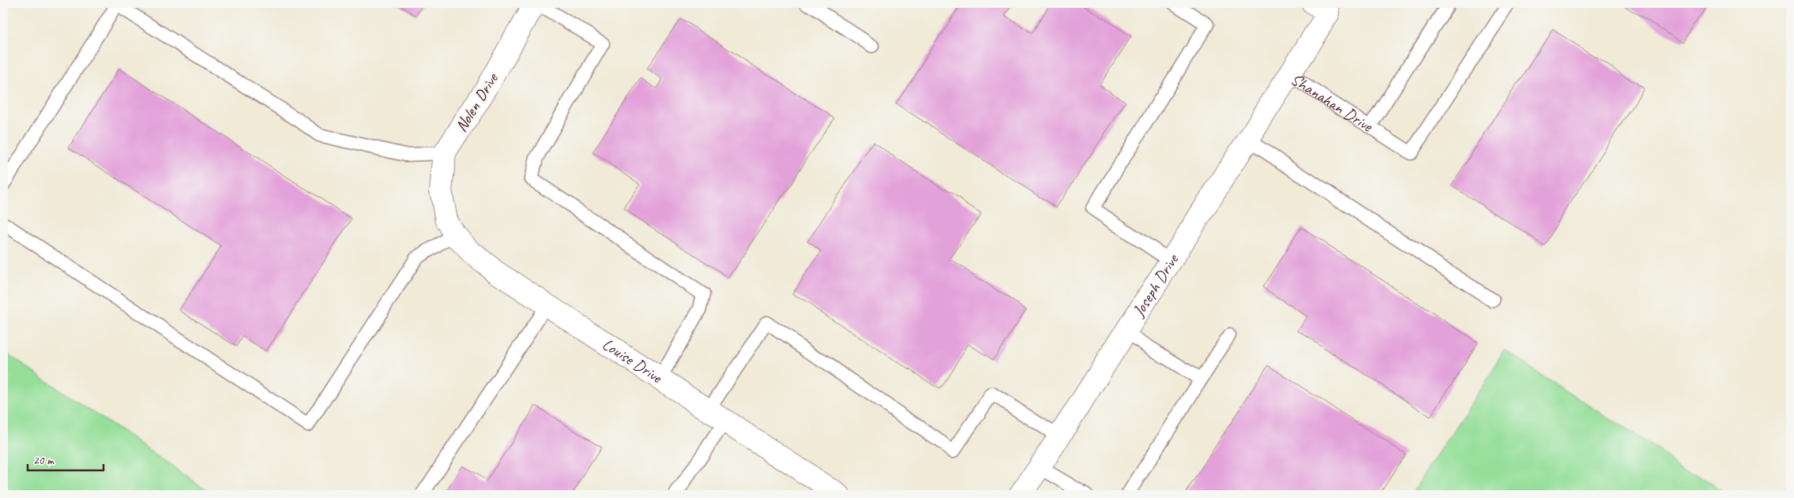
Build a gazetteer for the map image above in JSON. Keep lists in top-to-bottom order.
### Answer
{
  "streets": {
    "street": [
      "Shanahan Drive",
      "Nolen Drive",
      "Joseph Drive",
      "Louise Drive"
    ]
  },
  "crossings": [
    ["Shanahan Drive", "Joseph Drive"],
    ["Nolen Drive", "Louise Drive"]
  ],
  "scale_bar": "20 m"
}
